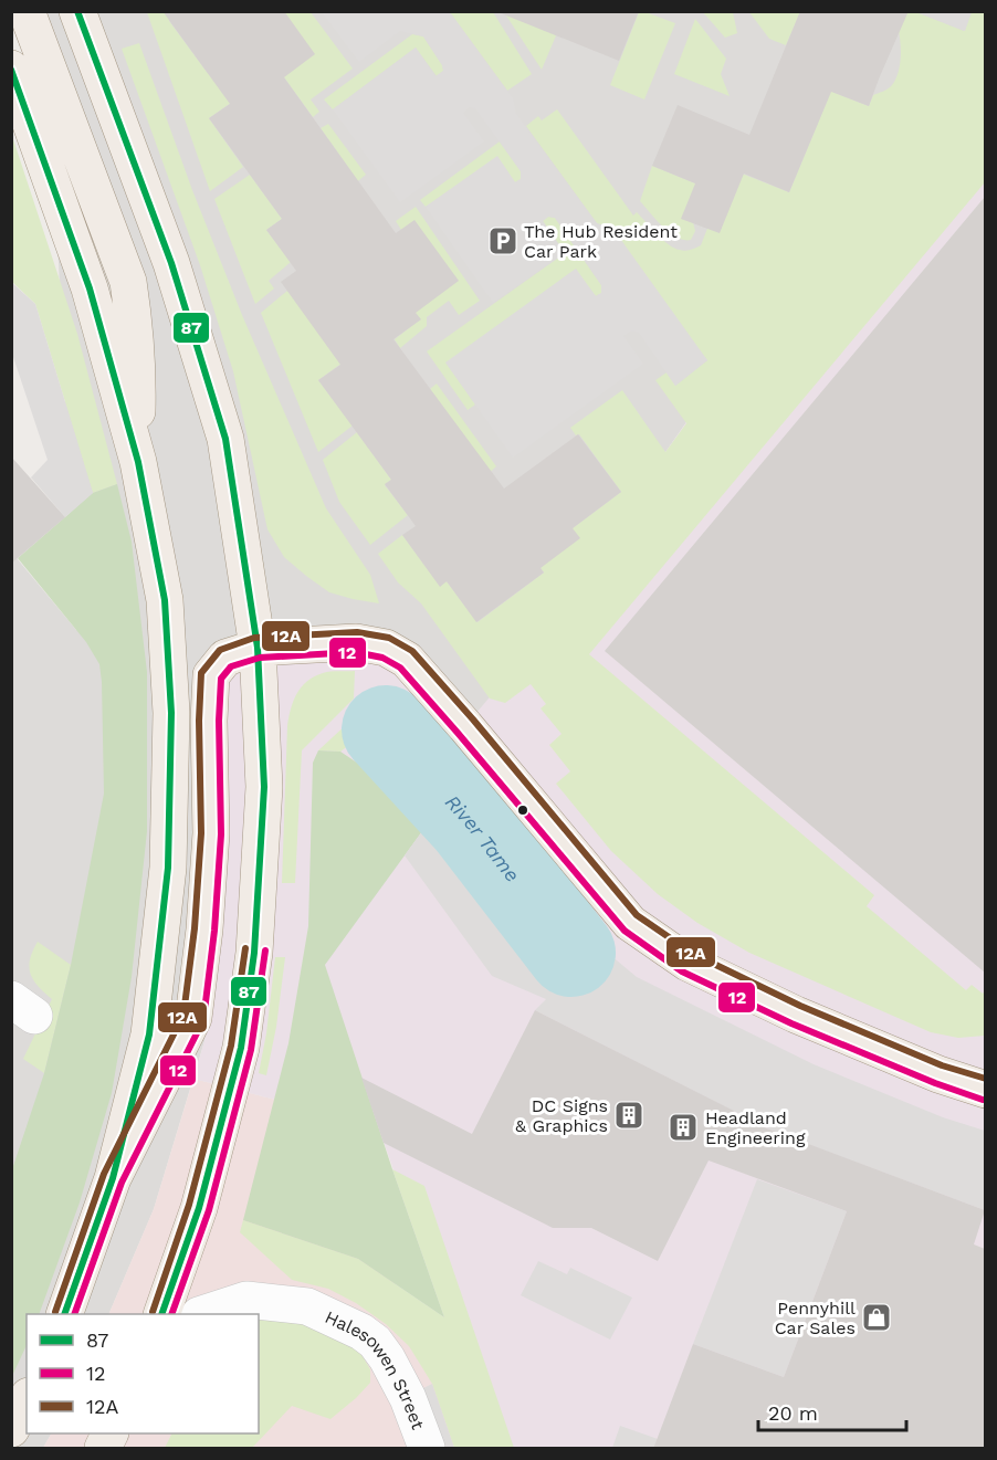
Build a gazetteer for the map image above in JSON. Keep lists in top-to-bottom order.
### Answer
{
  "streets": {
    "street": ["Halesowen Street"]
  },
  "water": ["River Tame"],
  "places": {
    "parking": ["The Hub Resident Car Park"],
    "building": ["DC Signs & Graphics", "Headland Engineering"],
    "shop": ["Pennyhill Car Sales"]
  },
  "lines": ["transit line 87", "transit line 12A", "transit line 12"],
  "legend": ["87", "12", "12A"],
  "scale_bar": "20 m"
}
